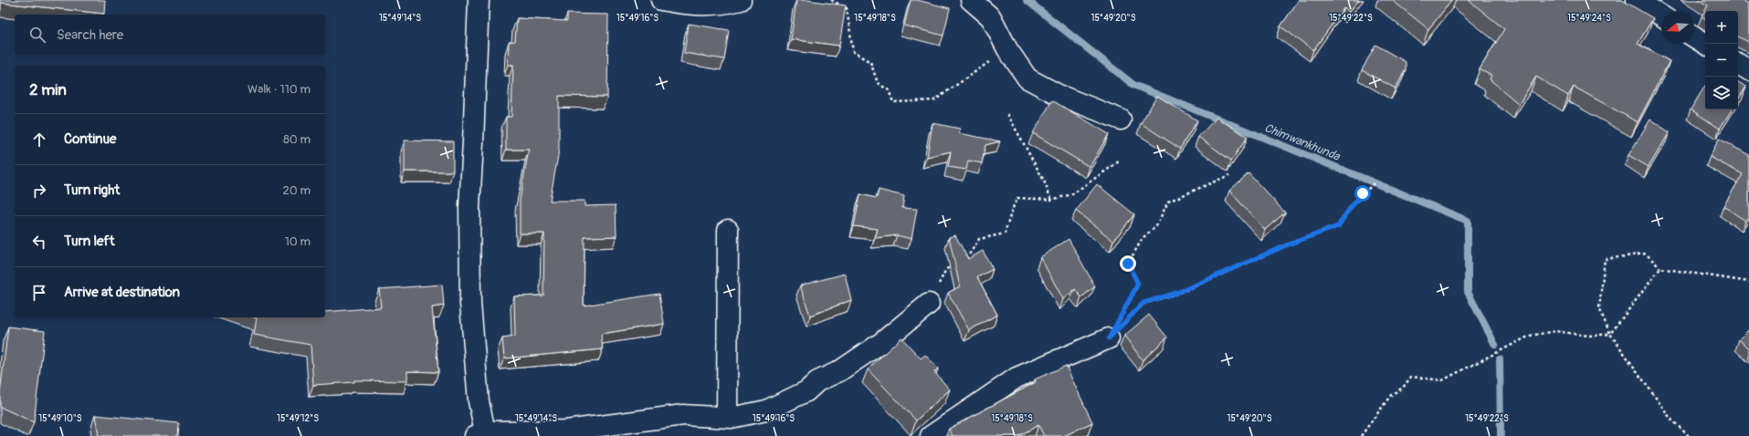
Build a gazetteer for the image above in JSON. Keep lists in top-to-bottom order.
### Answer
{
  "water": ["Chimwankhunda"],
  "north": "left",
  "page": {
    "map_buttons": ["+", "−"],
    "search": "Search here",
    "heading": ["2 min", "Walk · 110 m"],
    "list": [
      ["Continue", "80 m"],
      ["Turn right", "20 m"],
      ["Turn left", "10 m"],
      "Arrive at destination"
    ]
  },
  "coordinates": [
    "15°49'14\"S",
    "15°49'16\"S",
    "15°49'18\"S",
    "15°49'20\"S",
    "15°49'22\"S",
    "15°49'24\"S",
    "15°49'10\"S",
    "15°49'12\"S"
  ]
}
